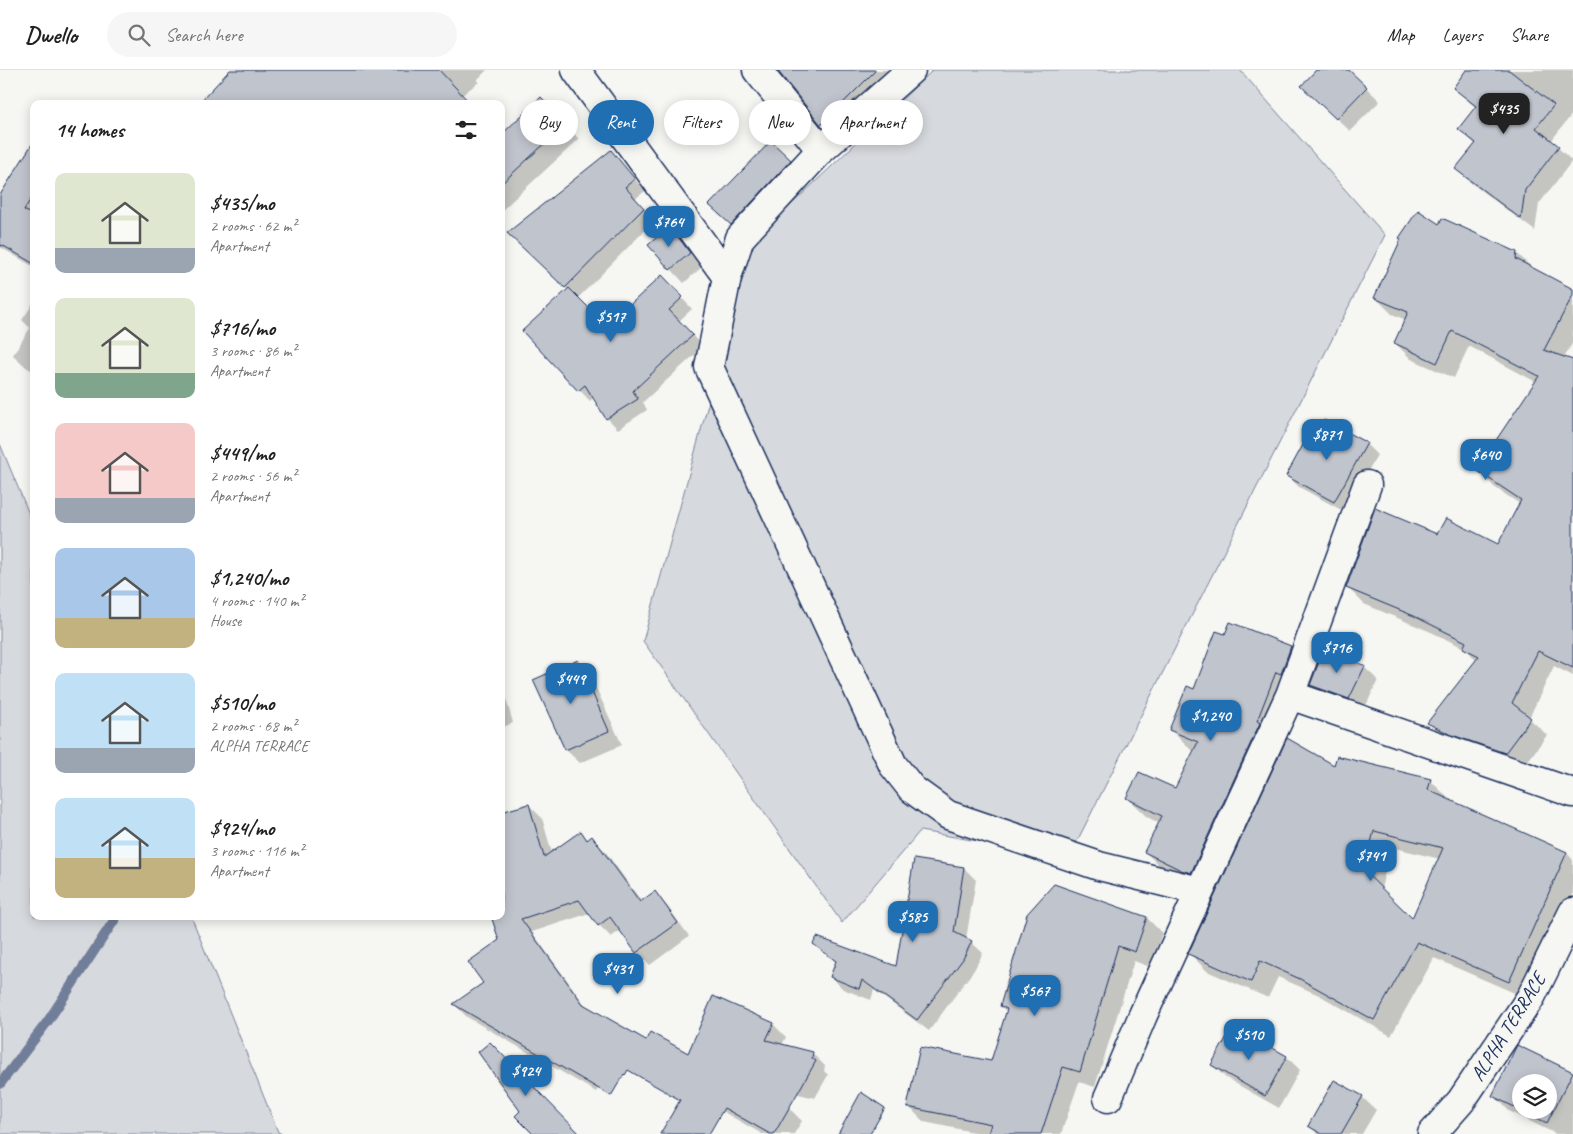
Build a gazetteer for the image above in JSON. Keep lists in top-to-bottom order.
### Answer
{
  "streets": {
    "street": ["ALPHA TERRACE"]
  },
  "page": {
    "header": "Dwello",
    "search": "Search here",
    "nav": ["Map", "Layers", "Share"],
    "price": [
      "$435",
      "$764",
      "$517",
      "$871",
      "$640",
      "$716",
      "$449",
      "$1,240",
      "$741",
      "$585",
      "$431",
      "$567",
      "$510",
      "$924"
    ],
    "chip": [
      "Buy",
      "Rent",
      "Filters",
      "New",
      "Apartment"
    ],
    "heading": "14 homes",
    "list": [
      {
        "name": "$435/mo",
        "note": "2 rooms · 62 m² · Apartment"
      },
      {
        "name": "$716/mo",
        "note": "3 rooms · 86 m² · Apartment"
      },
      {
        "name": "$449/mo",
        "note": "2 rooms · 56 m² · Apartment"
      },
      {
        "name": "$1,240/mo",
        "note": "4 rooms · 140 m² · House"
      },
      {
        "name": "$510/mo",
        "note": "2 rooms · 68 m² · ALPHA TERRACE"
      },
      {
        "name": "$924/mo",
        "note": "3 rooms · 116 m² · Apartment"
      }
    ]
  }
}
